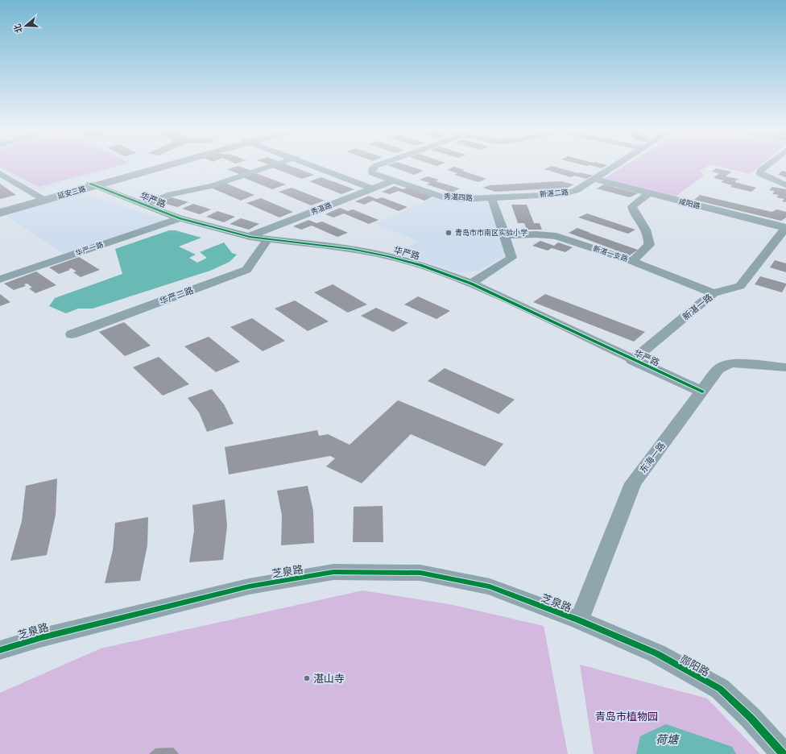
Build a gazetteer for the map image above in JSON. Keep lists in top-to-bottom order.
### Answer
{
  "streets": {
    "main road": ["延安三路"],
    "street": [
      "新湛二路",
      "秀湛四路",
      "华严路",
      "咸阳路",
      "秀湛路",
      "华严一路",
      "新湛一支路",
      "华严二路",
      "新湛一路",
      "东海一路",
      "芝泉路",
      "郧阳路"
    ]
  },
  "crossings": [
    ["延安三路", "华严路"],
    ["新湛二路", "秀湛四路"],
    ["新湛二路", "咸阳路"],
    ["秀湛四路", "秀湛路"],
    ["华严路", "秀湛路"],
    ["华严路", "华严一路"],
    ["华严路", "华严二路"],
    ["华严路", "新湛一路"],
    ["华严路", "东海一路"],
    ["咸阳路", "新湛一路"],
    ["新湛一支路", "新湛一路"],
    ["东海一路", "芝泉路"],
    ["东海一路", "郧阳路"],
    ["芝泉路", "郧阳路"]
  ],
  "water": ["荷塘"],
  "parks": ["青岛市植物园"],
  "places": ["青岛市市南区实验小学", "湛山寺"],
  "north": "left"
}
